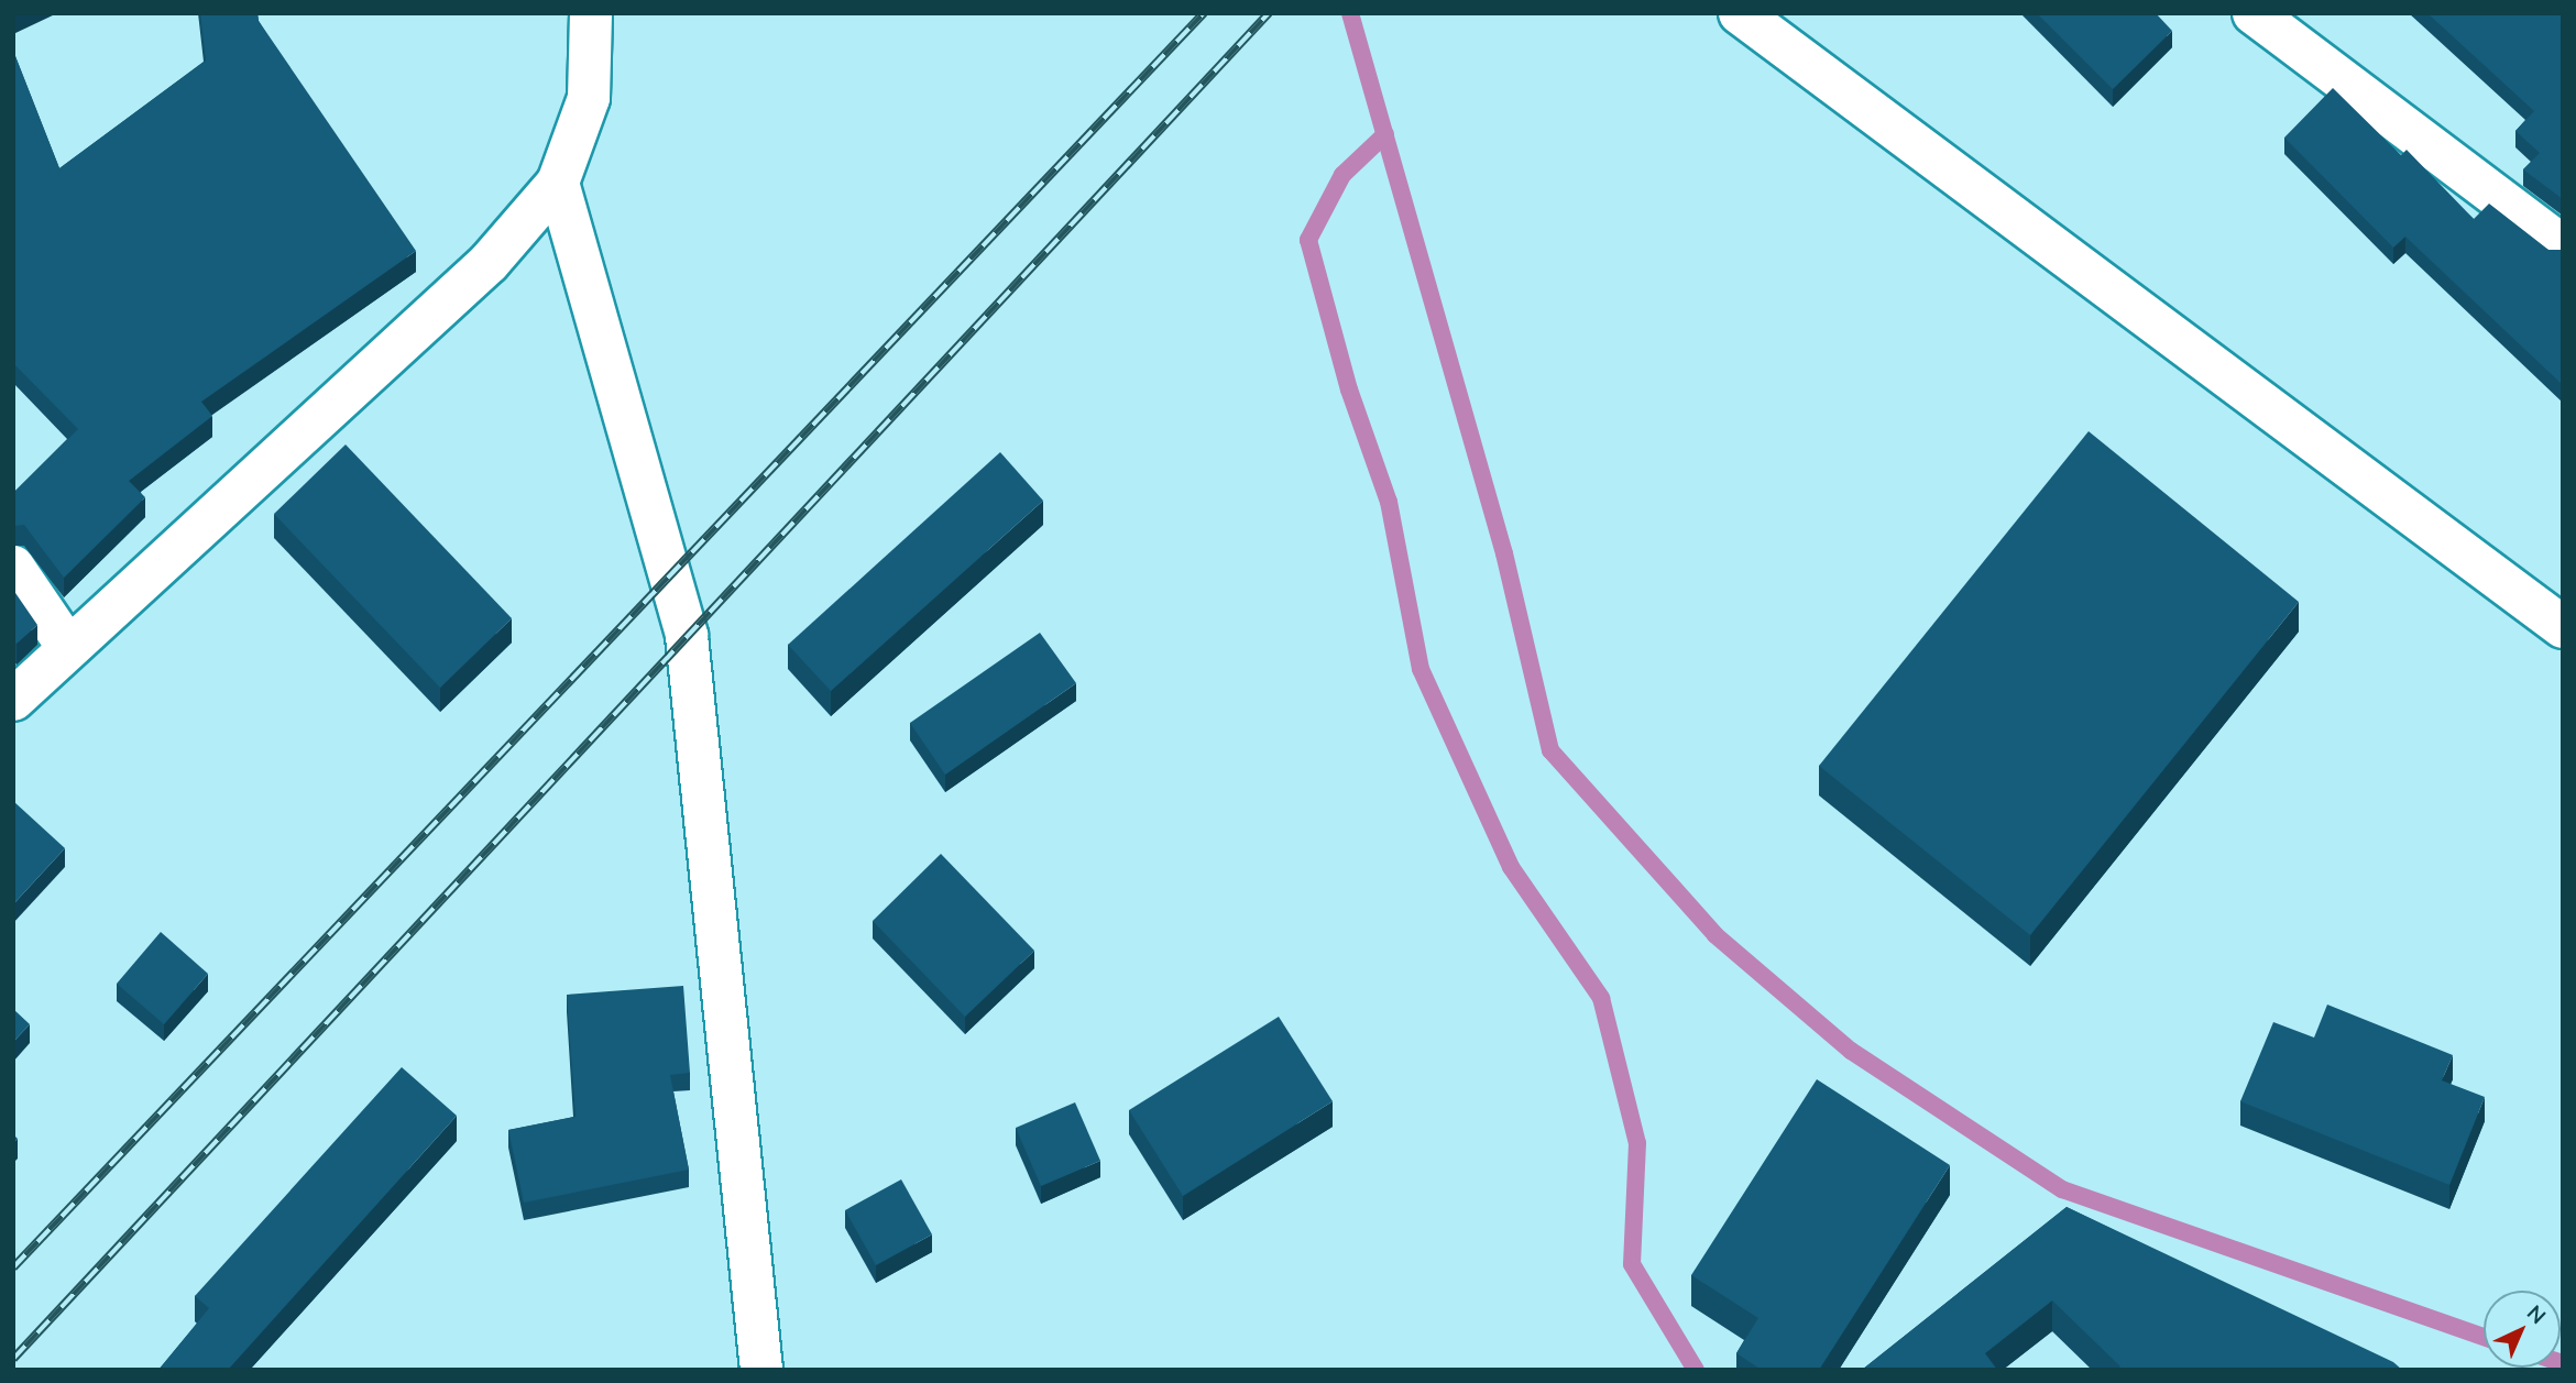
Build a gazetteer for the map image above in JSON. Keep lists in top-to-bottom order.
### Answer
{
  "north": "top right"
}
